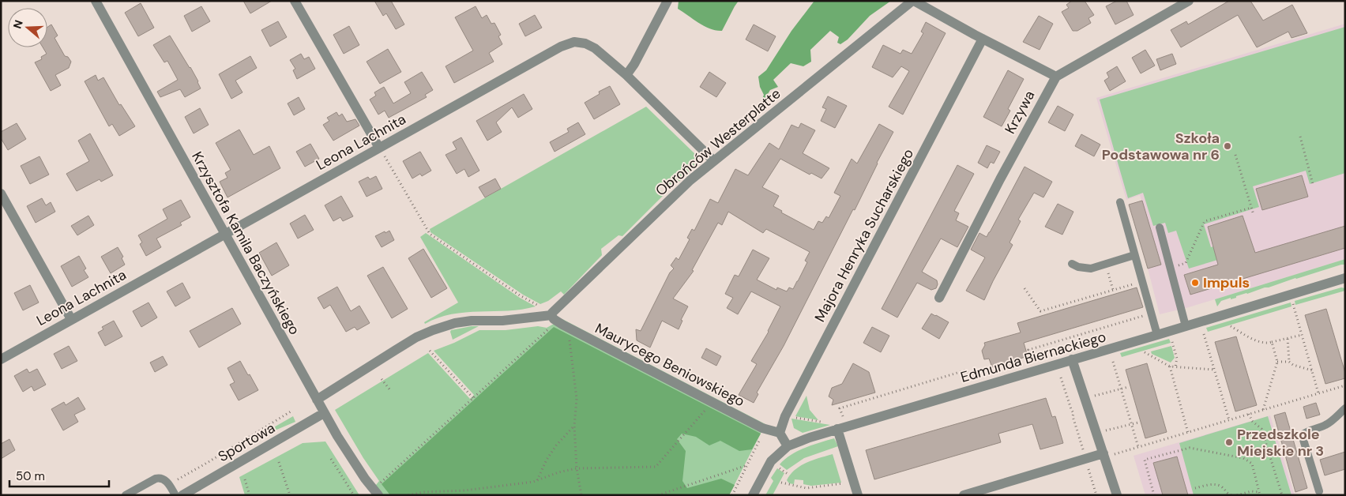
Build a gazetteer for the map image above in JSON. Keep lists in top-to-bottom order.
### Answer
{
  "streets": {
    "street": [
      "Krzywa",
      "Leona Lachnita",
      "Obrońców Westerplatte",
      "Majora Henryka Sucharskiego",
      "Krzysztofa Kamila Baczyńskiego",
      "Edmunda Biernackiego",
      "Maurycego Beniowskiego",
      "Sportowa"
    ]
  },
  "crossings": [
    ["Leona Lachnita", "Obrońców Westerplatte"],
    ["Leona Lachnita", "Krzysztofa Kamila Baczyńskiego"],
    ["Obrońców Westerplatte", "Maurycego Beniowskiego"],
    ["Majora Henryka Sucharskiego", "Maurycego Beniowskiego"],
    ["Krzysztofa Kamila Baczyńskiego", "Sportowa"]
  ],
  "places": ["Szkoła Podstawowa nr 6", "Impuls", "Przedszkole Miejskie nr 3"],
  "scale_bar": "50 m",
  "north": "left"
}
